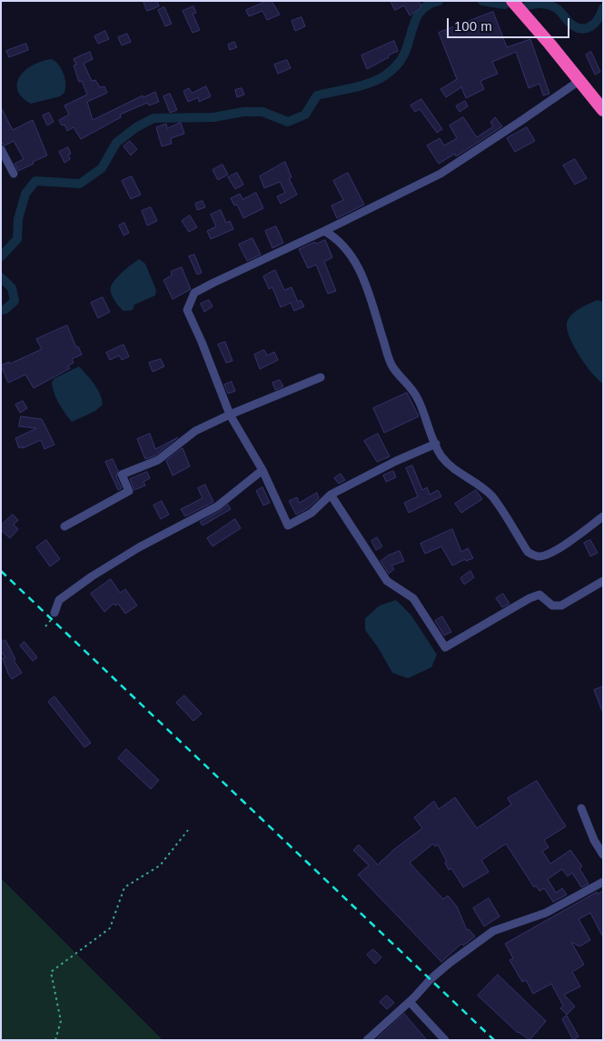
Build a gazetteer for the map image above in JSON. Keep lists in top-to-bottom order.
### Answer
{
  "scale_bar": "100 m"
}
